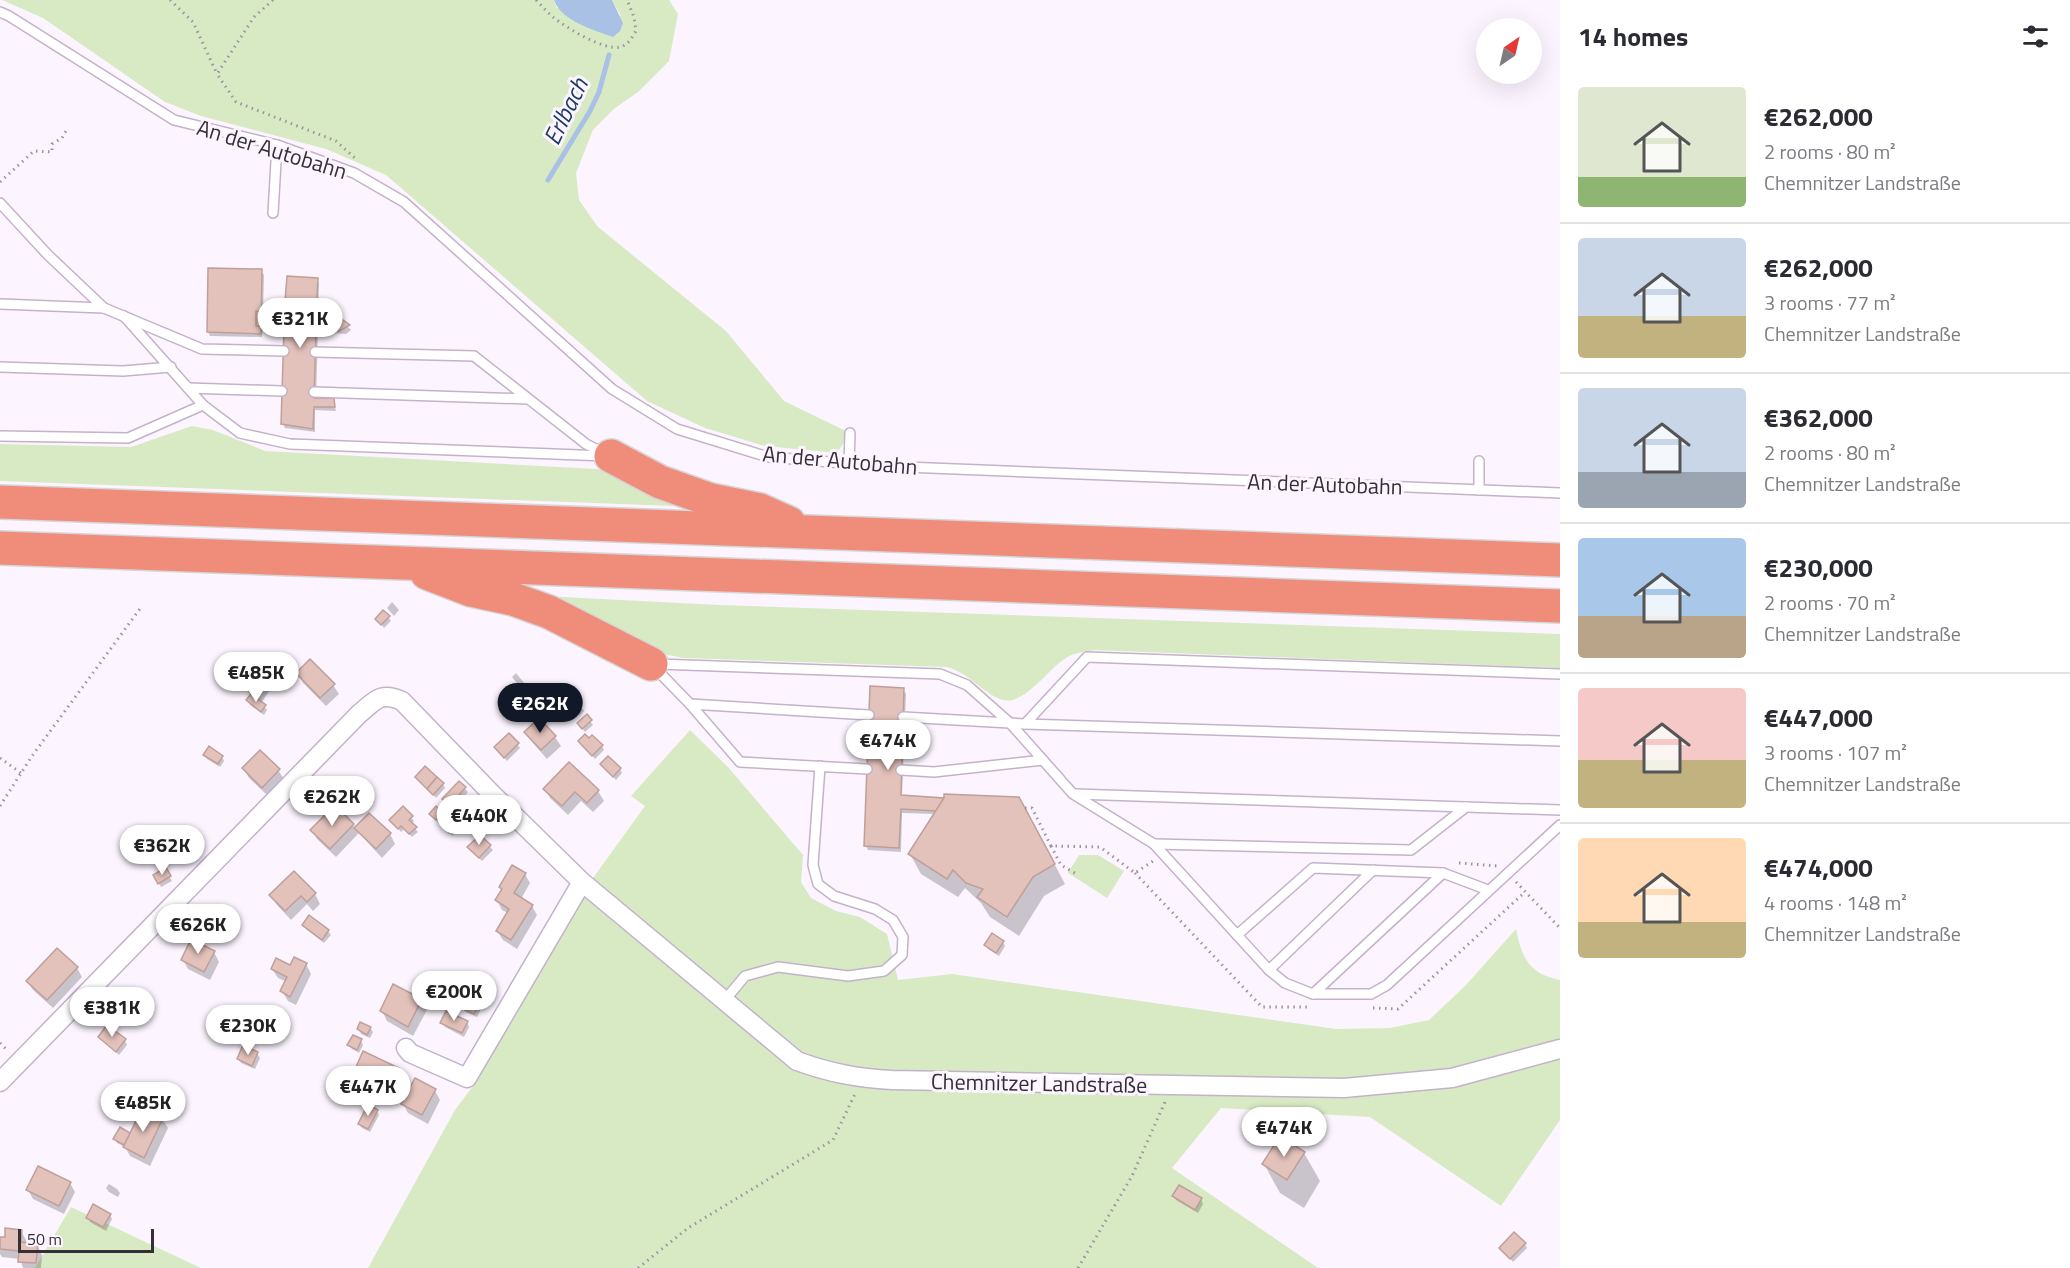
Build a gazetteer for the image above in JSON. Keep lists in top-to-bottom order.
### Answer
{
  "streets": {
    "street": ["Chemnitzer Landstraße"],
    "lane": ["An der Autobahn"]
  },
  "water": ["Erlbach"],
  "scale_bar": "50 m",
  "north": "top right",
  "page": {
    "heading": "14 homes",
    "list": [
      {
        "name": "€262,000",
        "note": "2 rooms · 80 m² · Chemnitzer Landstraße"
      },
      {
        "name": "€262,000",
        "note": "3 rooms · 77 m² · Chemnitzer Landstraße"
      },
      {
        "name": "€362,000",
        "note": "2 rooms · 80 m² · Chemnitzer Landstraße"
      },
      {
        "name": "€230,000",
        "note": "2 rooms · 70 m² · Chemnitzer Landstraße"
      },
      {
        "name": "€447,000",
        "note": "3 rooms · 107 m² · Chemnitzer Landstraße"
      },
      {
        "name": "€474,000",
        "note": "4 rooms · 148 m² · Chemnitzer Landstraße"
      }
    ],
    "price": [
      "€321K",
      "€485K",
      "€262K",
      "€474K",
      "€262K",
      "€440K",
      "€362K",
      "€626K",
      "€200K",
      "€381K",
      "€230K",
      "€447K",
      "€485K",
      "€474K"
    ],
    "scale": "50 m"
  }
}
